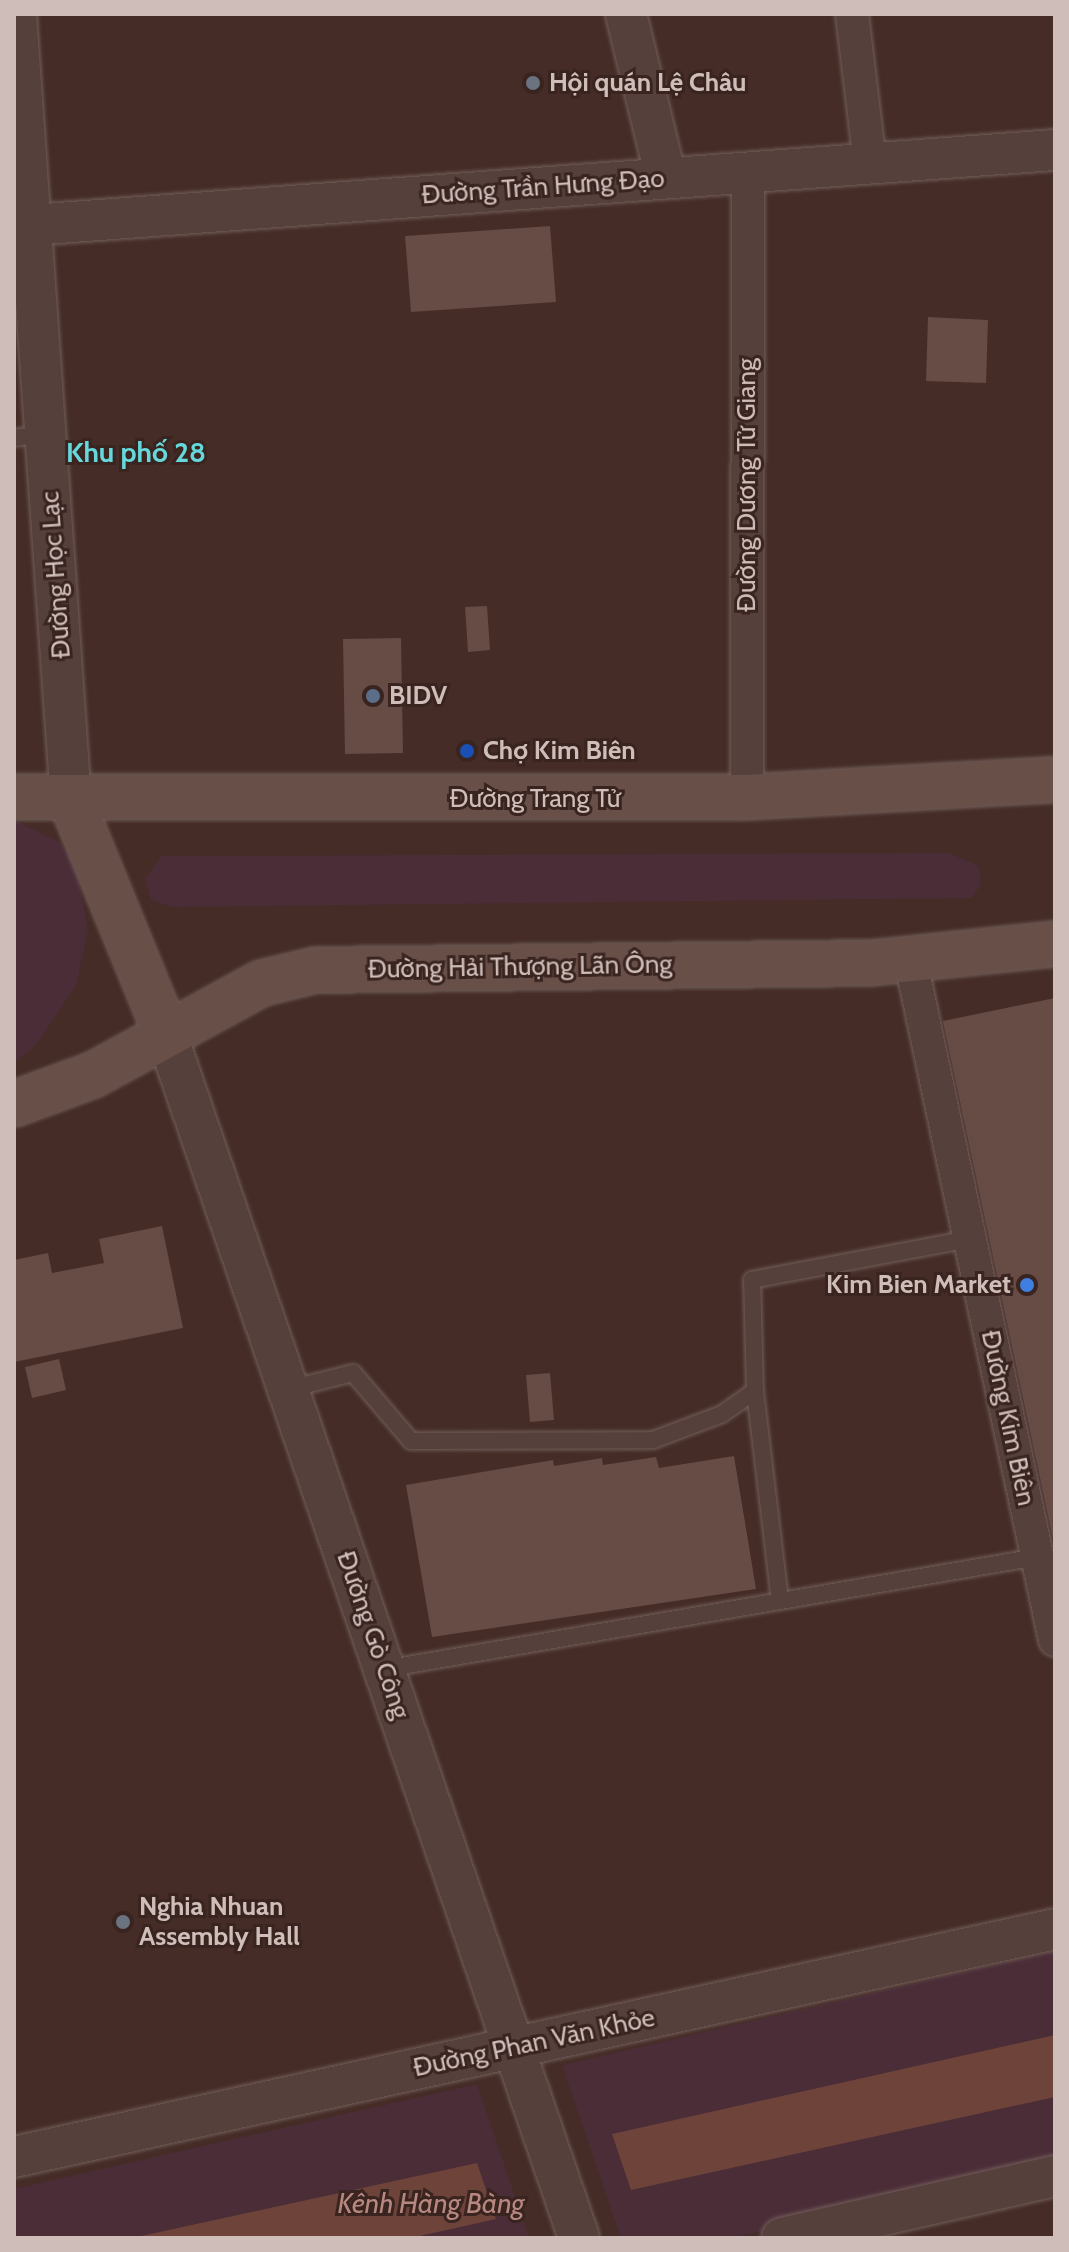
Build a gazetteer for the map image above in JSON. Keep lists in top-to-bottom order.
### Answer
{
  "streets": {
    "main road": ["Đường Trang Tử", "Đường Hải Thượng Lãn Ông"],
    "street": [
      "Đường Trần Hưng Đạo",
      "Đường Dương Tử Giang",
      "Đường Học Lạc",
      "Đường Kim Biên",
      "Đường Gò Công",
      "Đường Phan Văn Khỏe"
    ]
  },
  "crossings": [
    ["Đường Trần Hưng Đạo", "Đường Dương Tử Giang"],
    ["Đường Trần Hưng Đạo", "Đường Học Lạc"],
    ["Đường Dương Tử Giang", "Đường Trang Tử"],
    ["Đường Học Lạc", "Đường Trang Tử"],
    ["Đường Hải Thượng Lãn Ông", "Đường Kim Biên"],
    ["Đường Hải Thượng Lãn Ông", "Đường Gò Công"],
    ["Đường Gò Công", "Đường Phan Văn Khỏe"]
  ],
  "districts": ["Khu phố 28"],
  "water": ["Kênh Hàng Bàng"],
  "places": [
    "Hội quán Lệ Châu",
    "BIDV",
    "Chợ Kim Biên",
    "Kim Bien Market",
    "Nghia Nhuan Assembly Hall"
  ]
}
